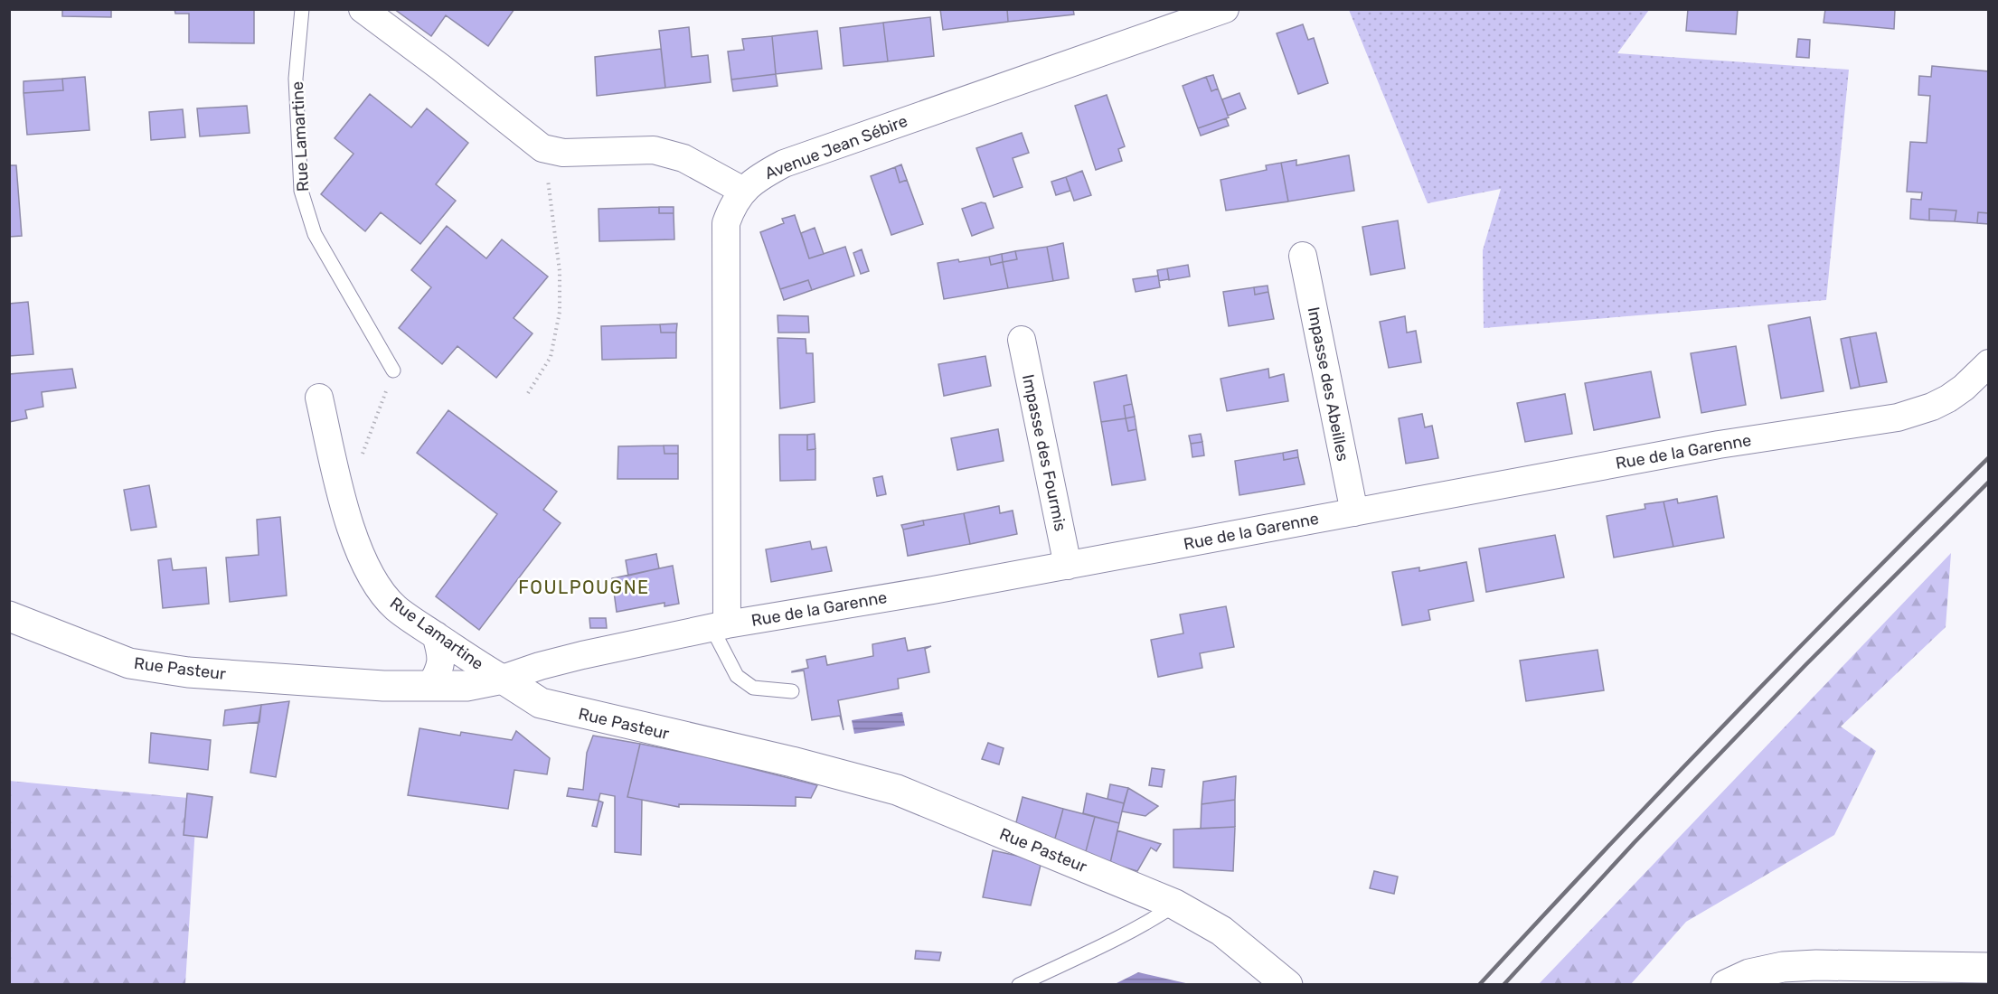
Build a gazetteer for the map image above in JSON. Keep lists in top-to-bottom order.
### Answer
{
  "streets": {
    "street": [
      "Rue Lamartine",
      "Avenue Jean Sébire",
      "Impasse des Abeilles",
      "Rue de la Garenne",
      "Impasse des Fourmis",
      "Rue Pasteur"
    ]
  },
  "crossings": [
    ["Rue Lamartine", "Rue de la Garenne"],
    ["Rue Lamartine", "Rue Pasteur"],
    ["Avenue Jean Sébire", "Rue de la Garenne"],
    ["Impasse des Abeilles", "Rue de la Garenne"],
    ["Rue de la Garenne", "Impasse des Fourmis"],
    ["Rue de la Garenne", "Rue Pasteur"]
  ],
  "districts": ["FOULPOUGNE"]
}
